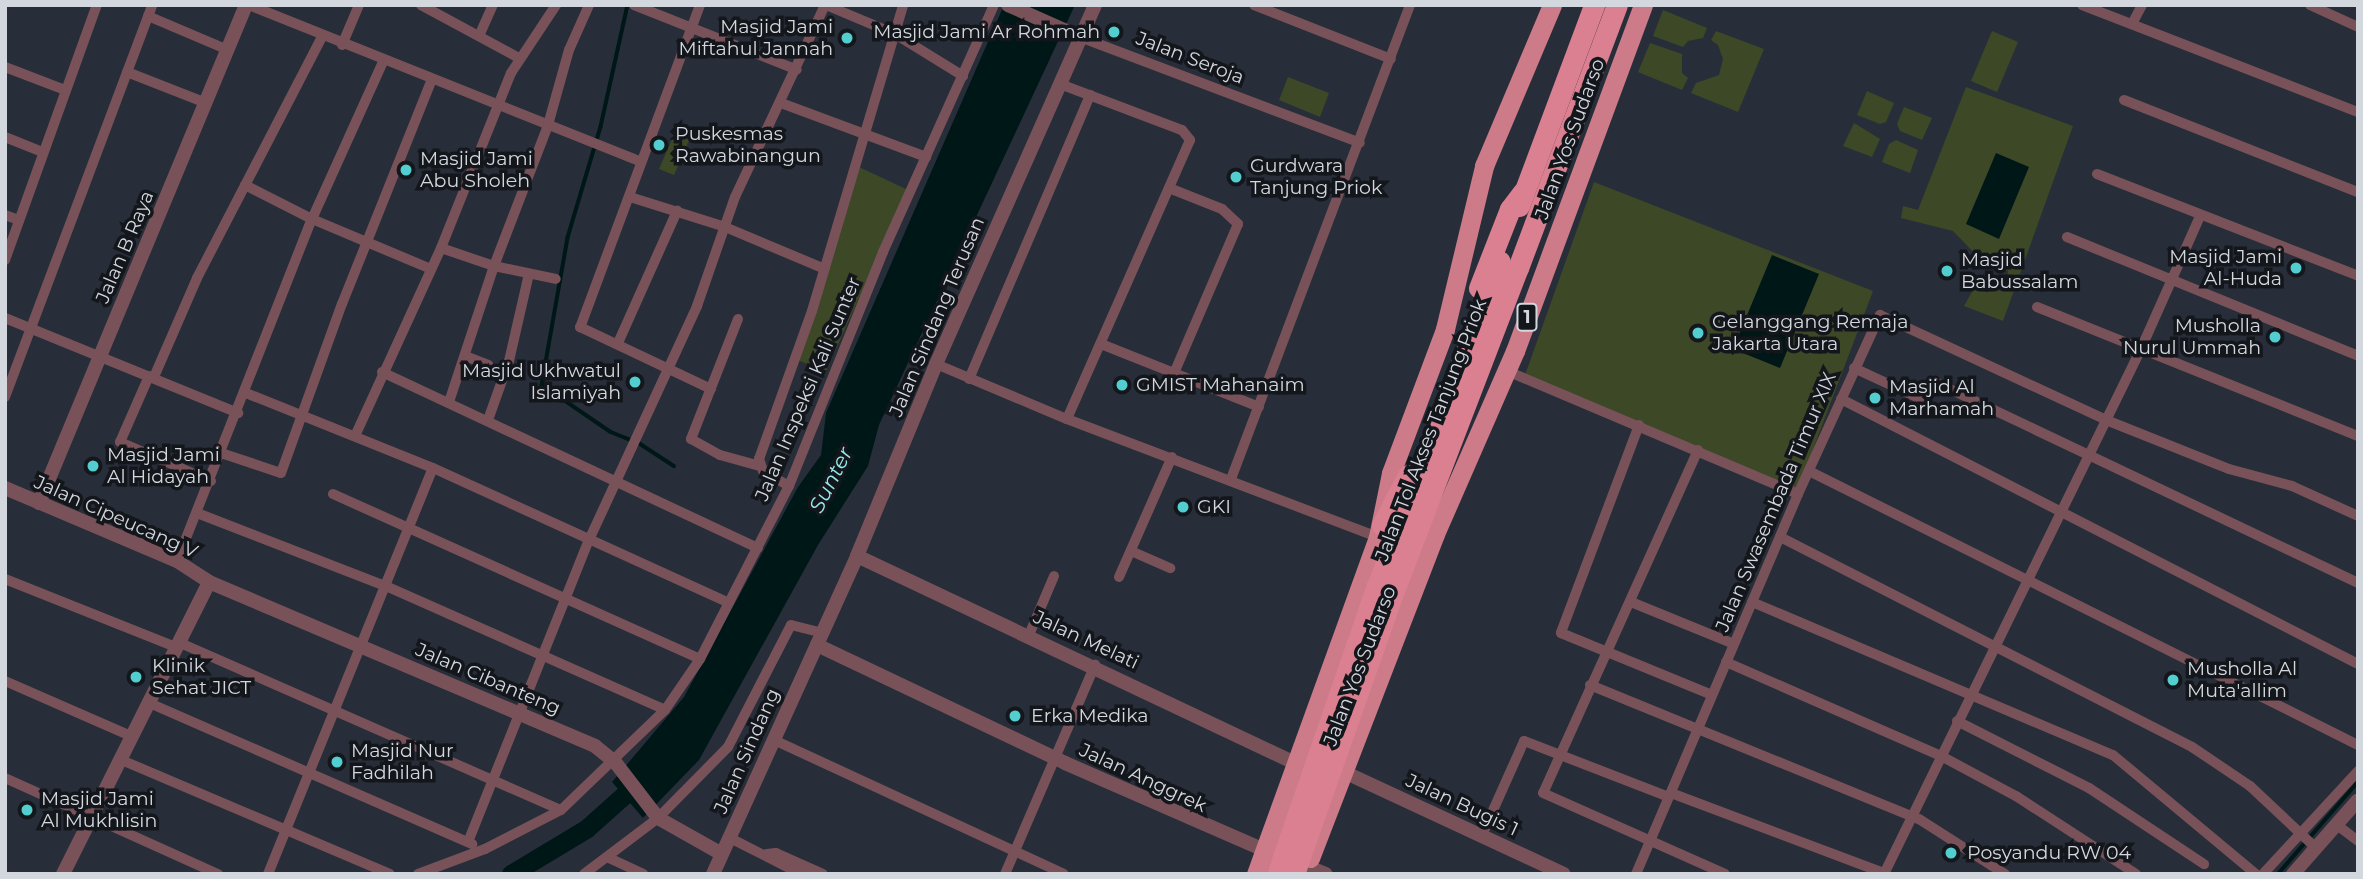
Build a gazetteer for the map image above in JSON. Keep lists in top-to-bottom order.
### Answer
{
  "streets": {
    "highway": ["Jalan Yos Sudarso", "1", "Jalan Tol Akses Tanjung Priok"],
    "street": [
      "Jalan Seroja",
      "Jalan B Raya",
      "Jalan Sindang Terusan",
      "Jalan Inspeksi Kali Sunter",
      "Jalan Swasembada Timur XIX",
      "Jalan Cipeucang V",
      "Jalan Melati",
      "Jalan Cibanteng",
      "Jalan Sindang",
      "Jalan Anggrek",
      "Jalan Bugis 1"
    ]
  },
  "crossings": [
    ["Jalan Seroja", "Jalan Sindang Terusan"],
    ["Jalan Yos Sudarso", "Jalan Tol Akses Tanjung Priok"],
    ["Jalan Yos Sudarso", "Jalan Melati"],
    ["Jalan Yos Sudarso", "Jalan Anggrek"],
    ["Jalan Yos Sudarso", "Jalan Bugis 1"],
    ["Jalan B Raya", "Jalan Cipeucang V"],
    ["Jalan Sindang Terusan", "Jalan Melati"],
    ["Jalan Sindang Terusan", "Jalan Sindang"],
    ["Jalan Sindang Terusan", "Jalan Anggrek"],
    ["Jalan Inspeksi Kali Sunter", "Jalan Cibanteng"],
    ["Jalan Tol Akses Tanjung Priok", "Jalan Anggrek"],
    ["Jalan Cipeucang V", "Jalan Cibanteng"],
    ["Jalan Cibanteng", "Jalan Sindang"],
    ["Jalan Sindang", "Jalan Anggrek"]
  ],
  "water": ["Sunter"],
  "places": [
    "Masjid Jami Ar Rohmah",
    "Masjid Jami Miftahul Jannah",
    "Puskesmas Rawabinangun",
    "Masjid Jami Abu Sholeh",
    "Gurdwara Tanjung Priok",
    "Masjid Jami Al-Huda",
    "Masjid Babussalam",
    "Gelanggang Remaja Jakarta Utara",
    "Musholla Nurul Ummah",
    "Masjid Ukhwatul Islamiyah",
    "GMIST Mahanaim",
    "Masjid Al Marhamah",
    "Masjid Jami Al Hidayah",
    "GKI",
    "Klinik Sehat JICT",
    "Musholla Al Muta'allim",
    "Erka Medika",
    "Masjid Nur Fadhilah",
    "Masjid Jami Al Mukhlisin",
    "Posyandu RW 04"
  ]
}
